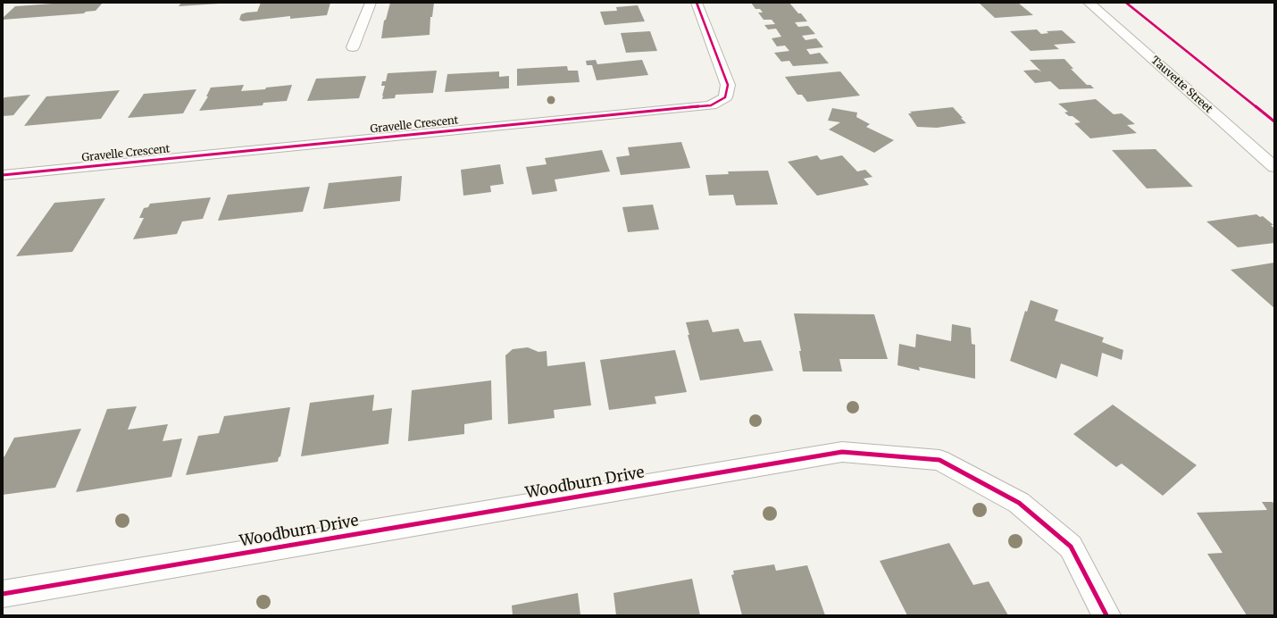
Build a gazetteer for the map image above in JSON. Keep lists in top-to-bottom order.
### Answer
{
  "streets": {
    "street": ["Tauvette Street", "Gravelle Crescent", "Woodburn Drive"]
  }
}
